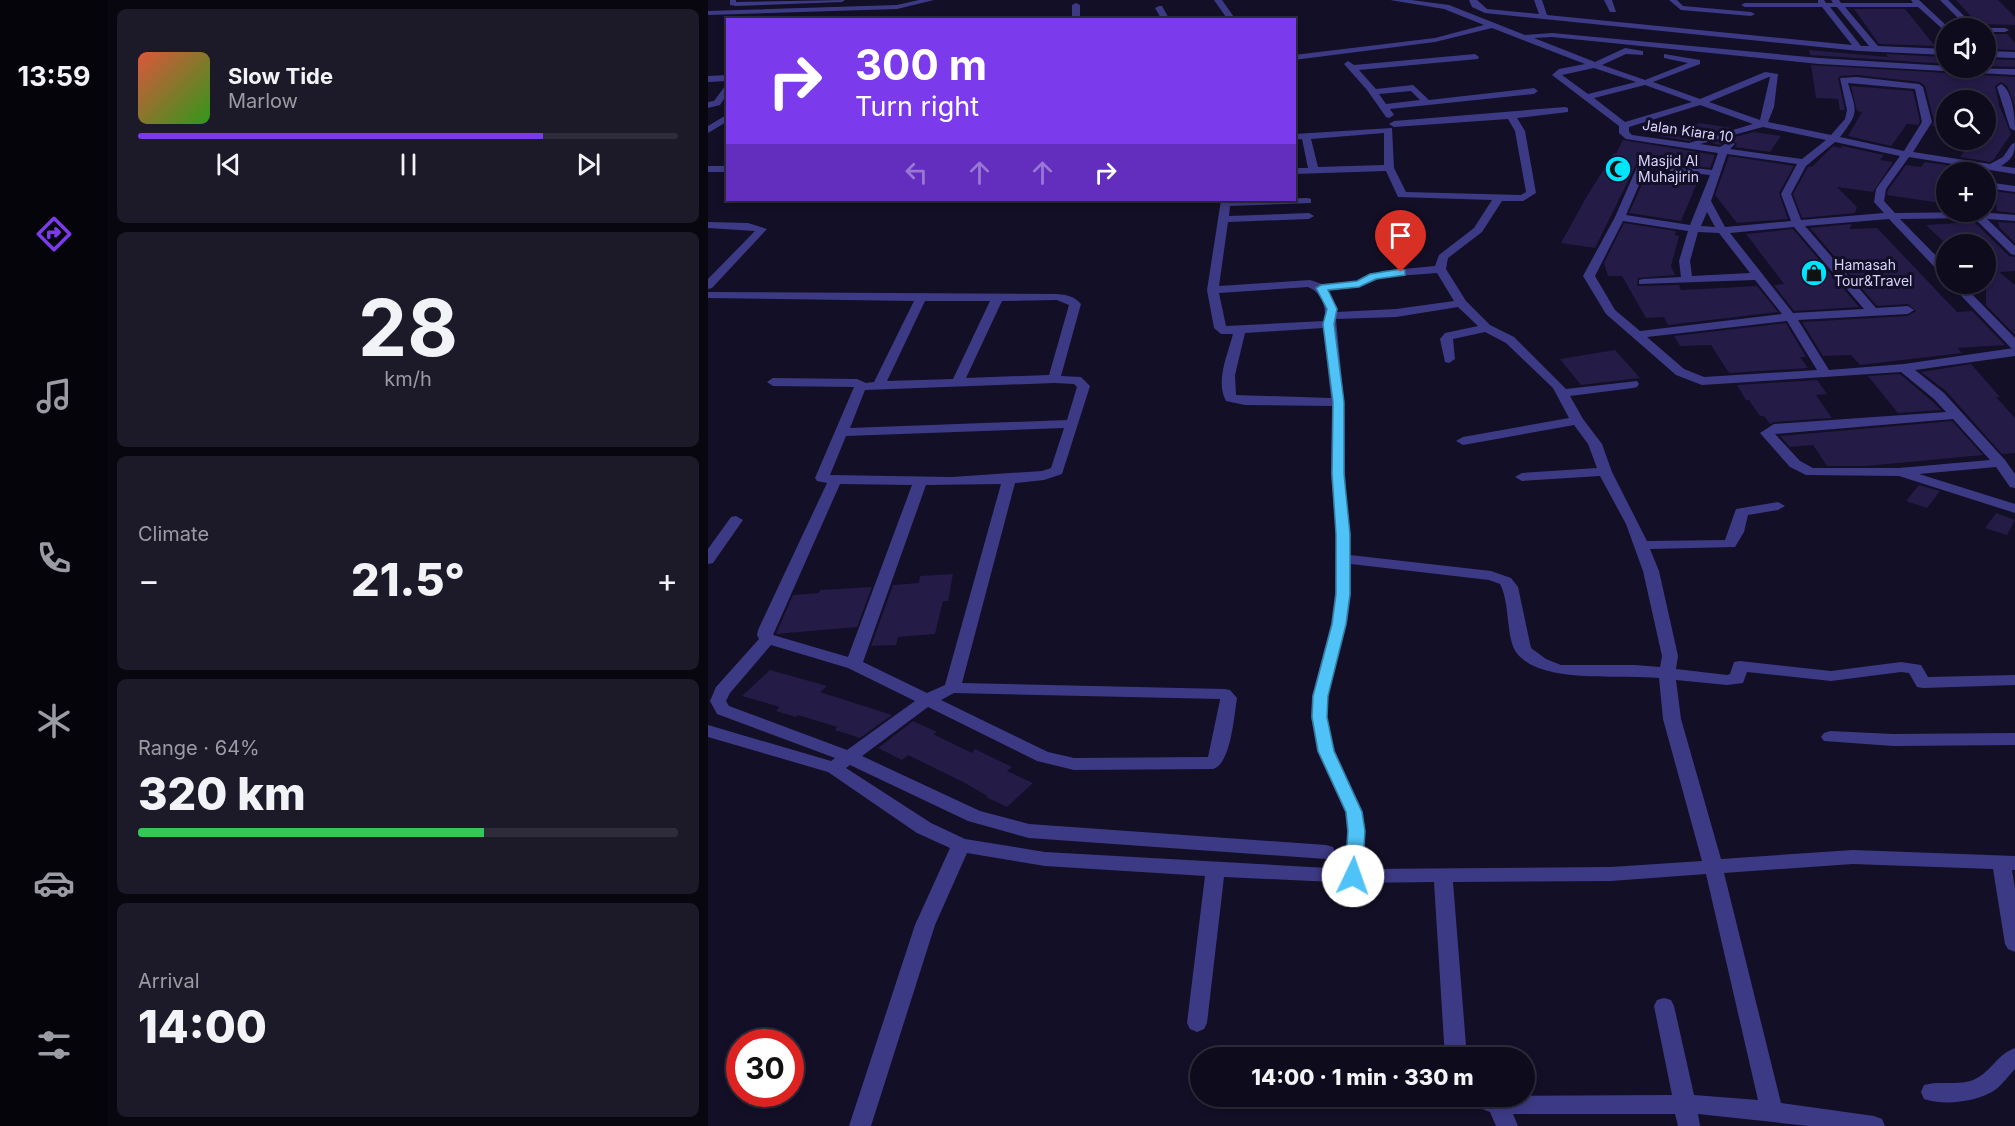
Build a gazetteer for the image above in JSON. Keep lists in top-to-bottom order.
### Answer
{
  "streets": {
    "street": ["Jalan Kiara 10"]
  },
  "places": {
    "mosque": ["Masjid Al Muhajirin"],
    "shop": ["Hamasah Tour&Travel"]
  },
  "page": {
    "tabs": "13:59",
    "map_buttons": ["+", "−"],
    "turn": ["300 m", "Turn right"],
    "song": ["Slow Tide", "Marlow"],
    "tile": [
      ["28", "km/h"],
      "Climate",
      ["Range · 64%", "320 km"],
      ["Arrival", "14:00"]
    ],
    "heat": ["−", "21.5°", "+"],
    "limit": "30",
    "trip": "14:00 · 1 min · 330 m"
  }
}
